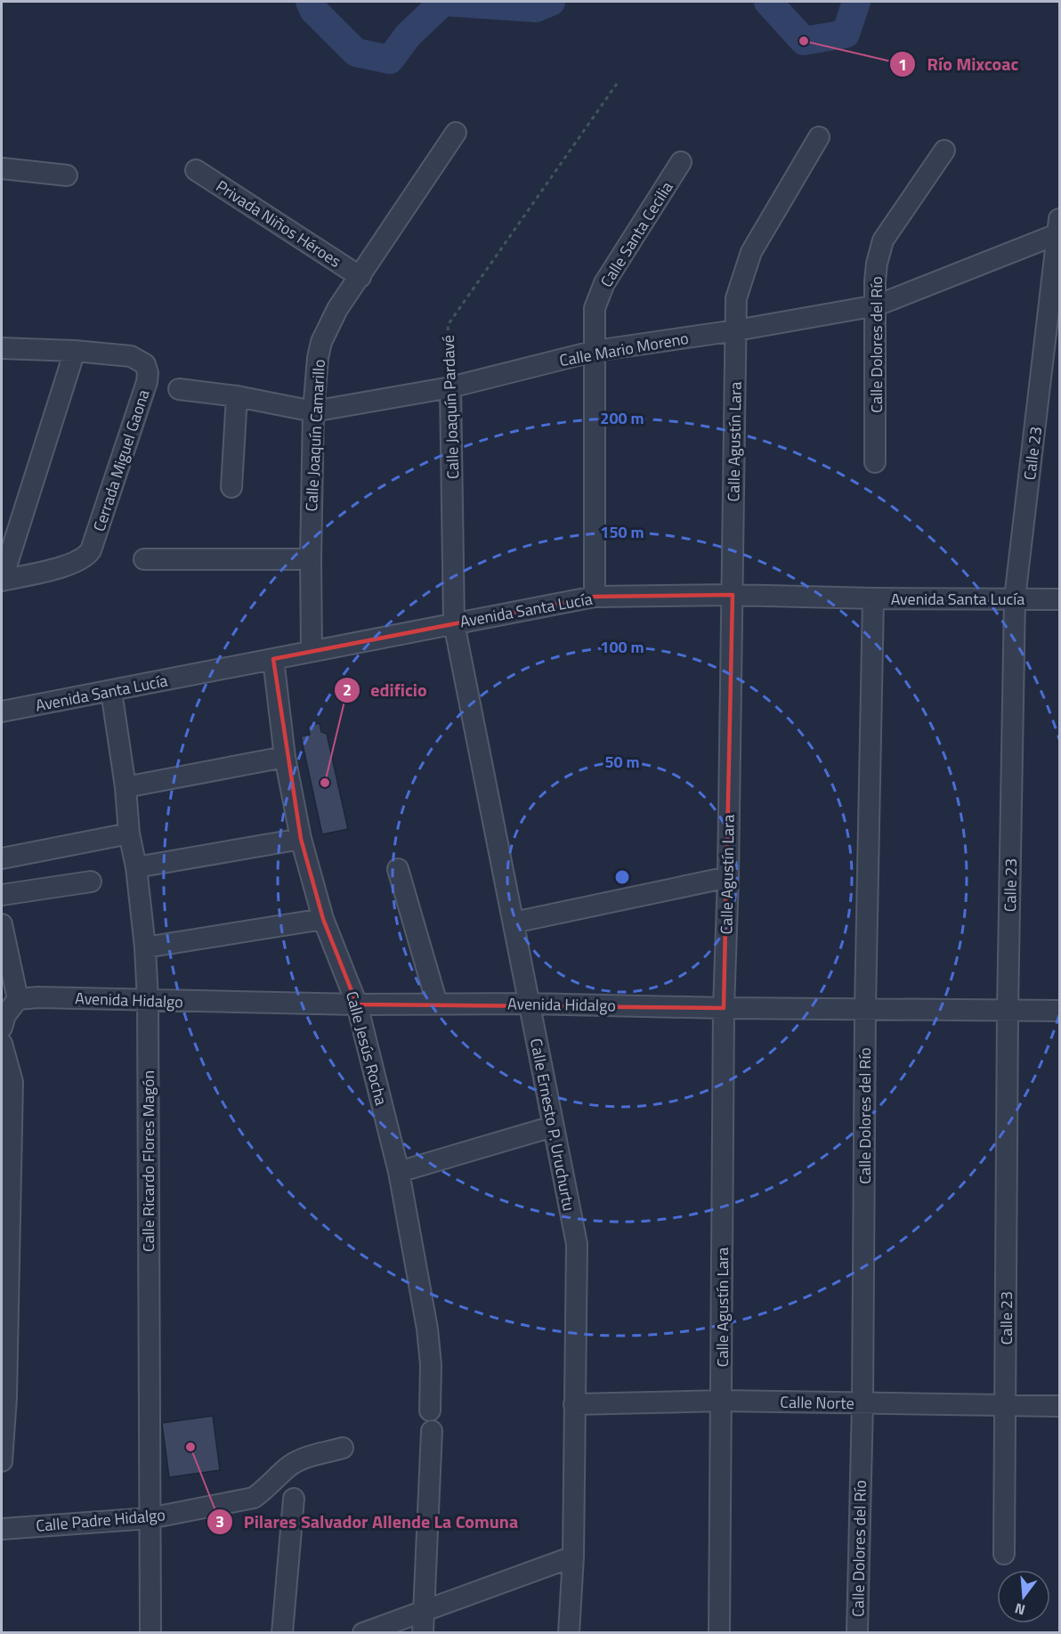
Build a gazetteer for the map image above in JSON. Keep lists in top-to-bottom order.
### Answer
{
  "streets": {
    "street": [
      "Privada Niños Héroes",
      "Calle Santa Cecilia",
      "Calle Dolores del Río",
      "Calle Mario Moreno",
      "Calle Joaquín Pardavé",
      "Calle Joaquín Camarillo",
      "Calle Agustín Lara",
      "Calle 23",
      "Cerrada Miguel Gaona",
      "Avenida Santa Lucía",
      "Avenida Hidalgo",
      "Calle Jesús Rocha",
      "Calle Ernesto P. Uruchurtu",
      "Calle Ricardo Flores Magón",
      "Calle Norte",
      "Calle Padre Hidalgo"
    ]
  },
  "crossings": [
    ["Privada Niños Héroes", "Calle Joaquín Camarillo"],
    ["Calle Santa Cecilia", "Calle Mario Moreno"],
    ["Calle Santa Cecilia", "Avenida Santa Lucía"],
    ["Calle Dolores del Río", "Calle Mario Moreno"],
    ["Calle Dolores del Río", "Avenida Santa Lucía"],
    ["Calle Dolores del Río", "Avenida Hidalgo"],
    ["Calle Dolores del Río", "Calle Norte"],
    ["Calle Mario Moreno", "Calle Joaquín Pardavé"],
    ["Calle Mario Moreno", "Calle Joaquín Camarillo"],
    ["Calle Mario Moreno", "Calle Agustín Lara"],
    ["Calle Mario Moreno", "Calle 23"],
    ["Calle Joaquín Pardavé", "Avenida Santa Lucía"],
    ["Calle Joaquín Pardavé", "Calle Ernesto P. Uruchurtu"],
    ["Calle Joaquín Camarillo", "Avenida Santa Lucía"],
    ["Calle Agustín Lara", "Avenida Santa Lucía"],
    ["Calle Agustín Lara", "Avenida Hidalgo"],
    ["Calle Agustín Lara", "Calle Norte"],
    ["Calle 23", "Avenida Santa Lucía"],
    ["Calle 23", "Avenida Hidalgo"],
    ["Calle 23", "Calle Norte"],
    ["Avenida Santa Lucía", "Calle Jesús Rocha"],
    ["Avenida Santa Lucía", "Calle Ernesto P. Uruchurtu"],
    ["Avenida Santa Lucía", "Calle Ricardo Flores Magón"],
    ["Avenida Hidalgo", "Calle Jesús Rocha"],
    ["Avenida Hidalgo", "Calle Ernesto P. Uruchurtu"],
    ["Avenida Hidalgo", "Calle Ricardo Flores Magón"],
    ["Calle Ernesto P. Uruchurtu", "Calle Norte"],
    ["Calle Ricardo Flores Magón", "Calle Padre Hidalgo"]
  ],
  "places": ["Río Mixcoac", "edificio", "Pilares Salvador Allende La Comuna"],
  "north": "bottom",
  "rings": [
    "200 m",
    "150 m",
    "100 m",
    "50 m"
  ]
}
